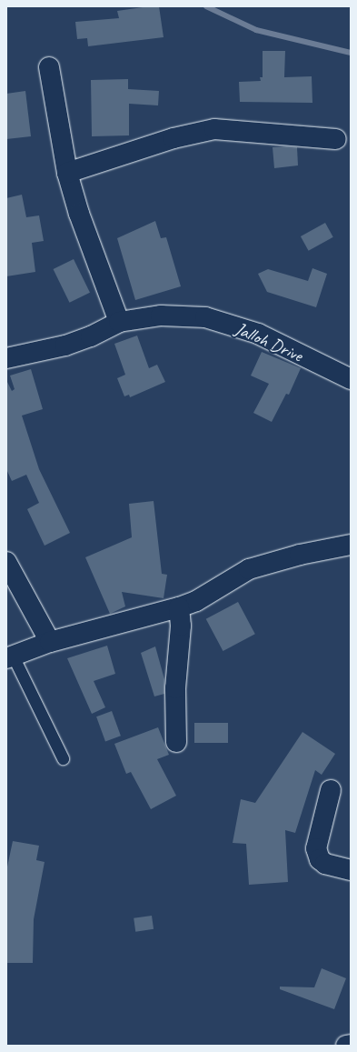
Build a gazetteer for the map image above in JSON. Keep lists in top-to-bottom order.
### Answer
{
  "streets": {
    "street": ["Jalloh Drive"]
  }
}
